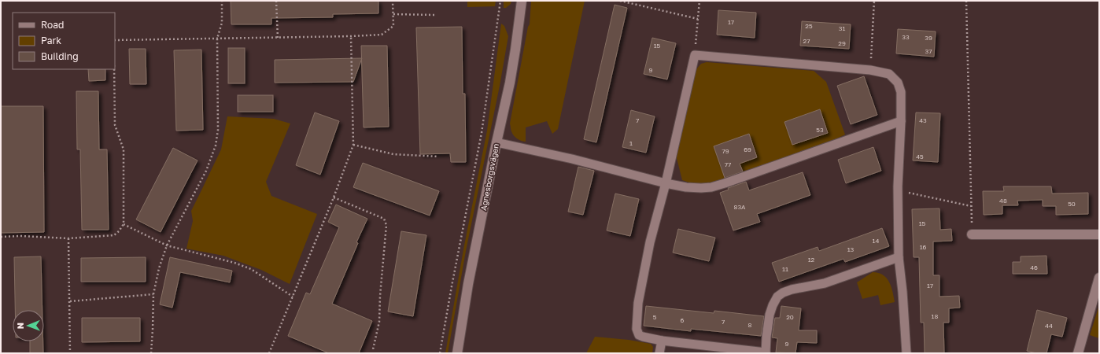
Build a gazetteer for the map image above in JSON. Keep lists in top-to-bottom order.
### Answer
{
  "streets": {
    "street": ["Agnesborgsvägen"]
  },
  "house_numbers": [
    "17",
    "25",
    "31",
    "33",
    "39",
    "27",
    "29",
    "15",
    "37",
    "9",
    "7",
    "43",
    "53",
    "1",
    "69",
    "79",
    "45",
    "77",
    "48",
    "50",
    "83A",
    "15",
    "14",
    "16",
    "13",
    "12",
    "46",
    "11",
    "17",
    "18",
    "5",
    "20",
    "6",
    "7",
    "8",
    "44",
    "9"
  ],
  "legend": ["Road", "Park", "Building"],
  "north": "left"
}
